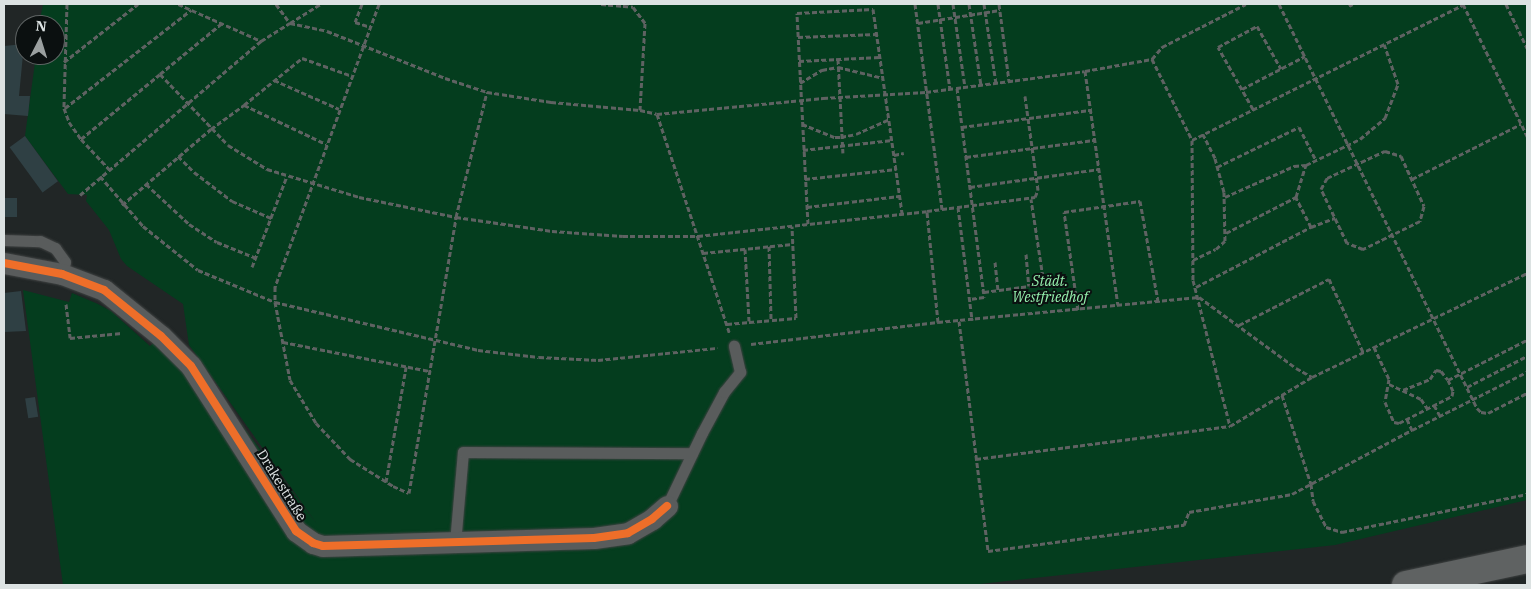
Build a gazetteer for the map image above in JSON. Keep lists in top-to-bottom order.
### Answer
{
  "streets": {
    "street": ["Drakestraße"]
  },
  "parks": ["Städt. Westfriedhof"],
  "north": "top"
}
